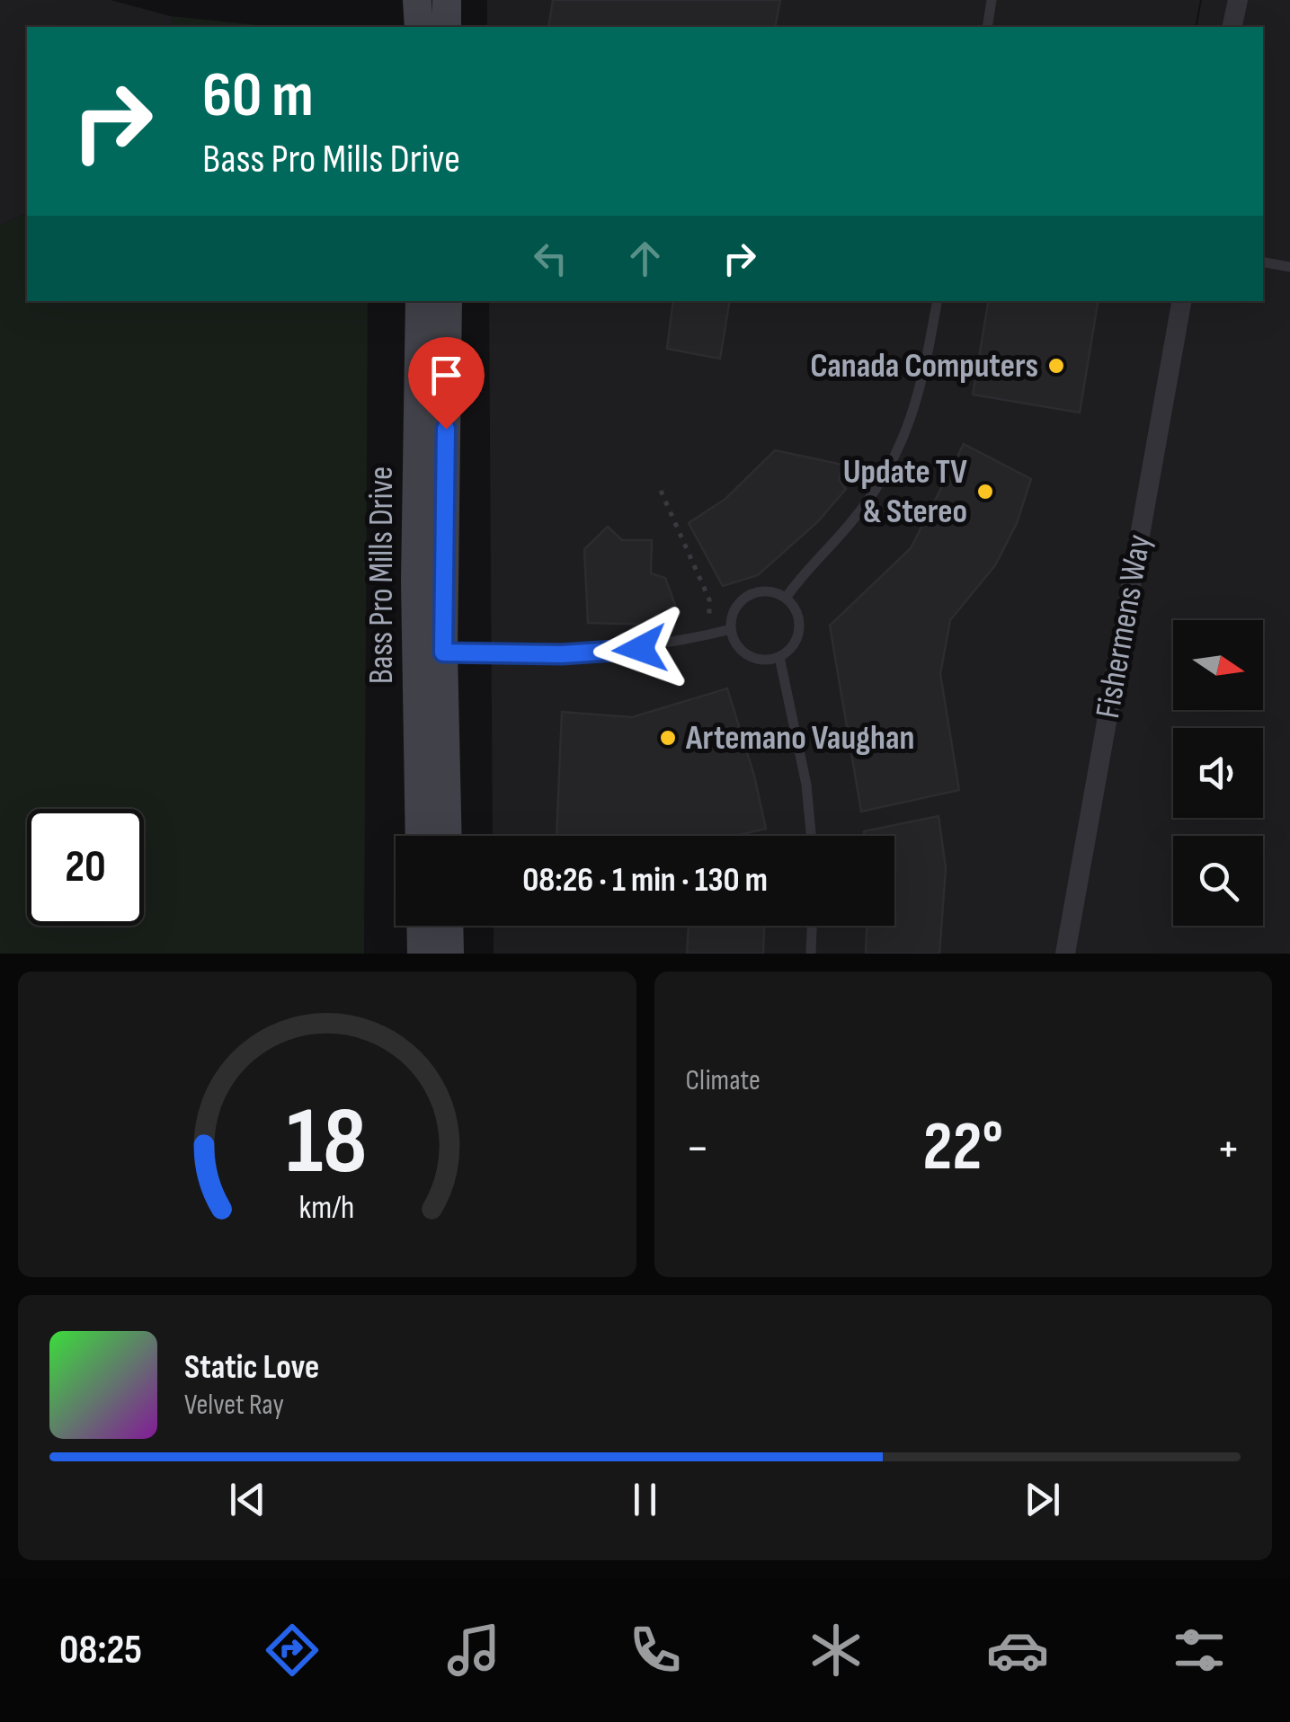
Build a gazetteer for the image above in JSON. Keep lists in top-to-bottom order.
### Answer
{
  "streets": {
    "street": ["Bass Pro Mills Drive", "Fishermens Way"]
  },
  "places": ["Canada Computers", "Update TV & Stereo", "Artemano Vaughan"],
  "north": "right",
  "page": {
    "turn": ["60 m", "Bass Pro Mills Drive"],
    "limit": "20",
    "trip": "08:26 · 1 min · 130 m",
    "tile": "Climate",
    "heat": ["−", "22°", "+"],
    "song": ["Static Love", "Velvet Ray"],
    "tabs": "08:25",
    "gauge": ["18", "km/h"]
  }
}
